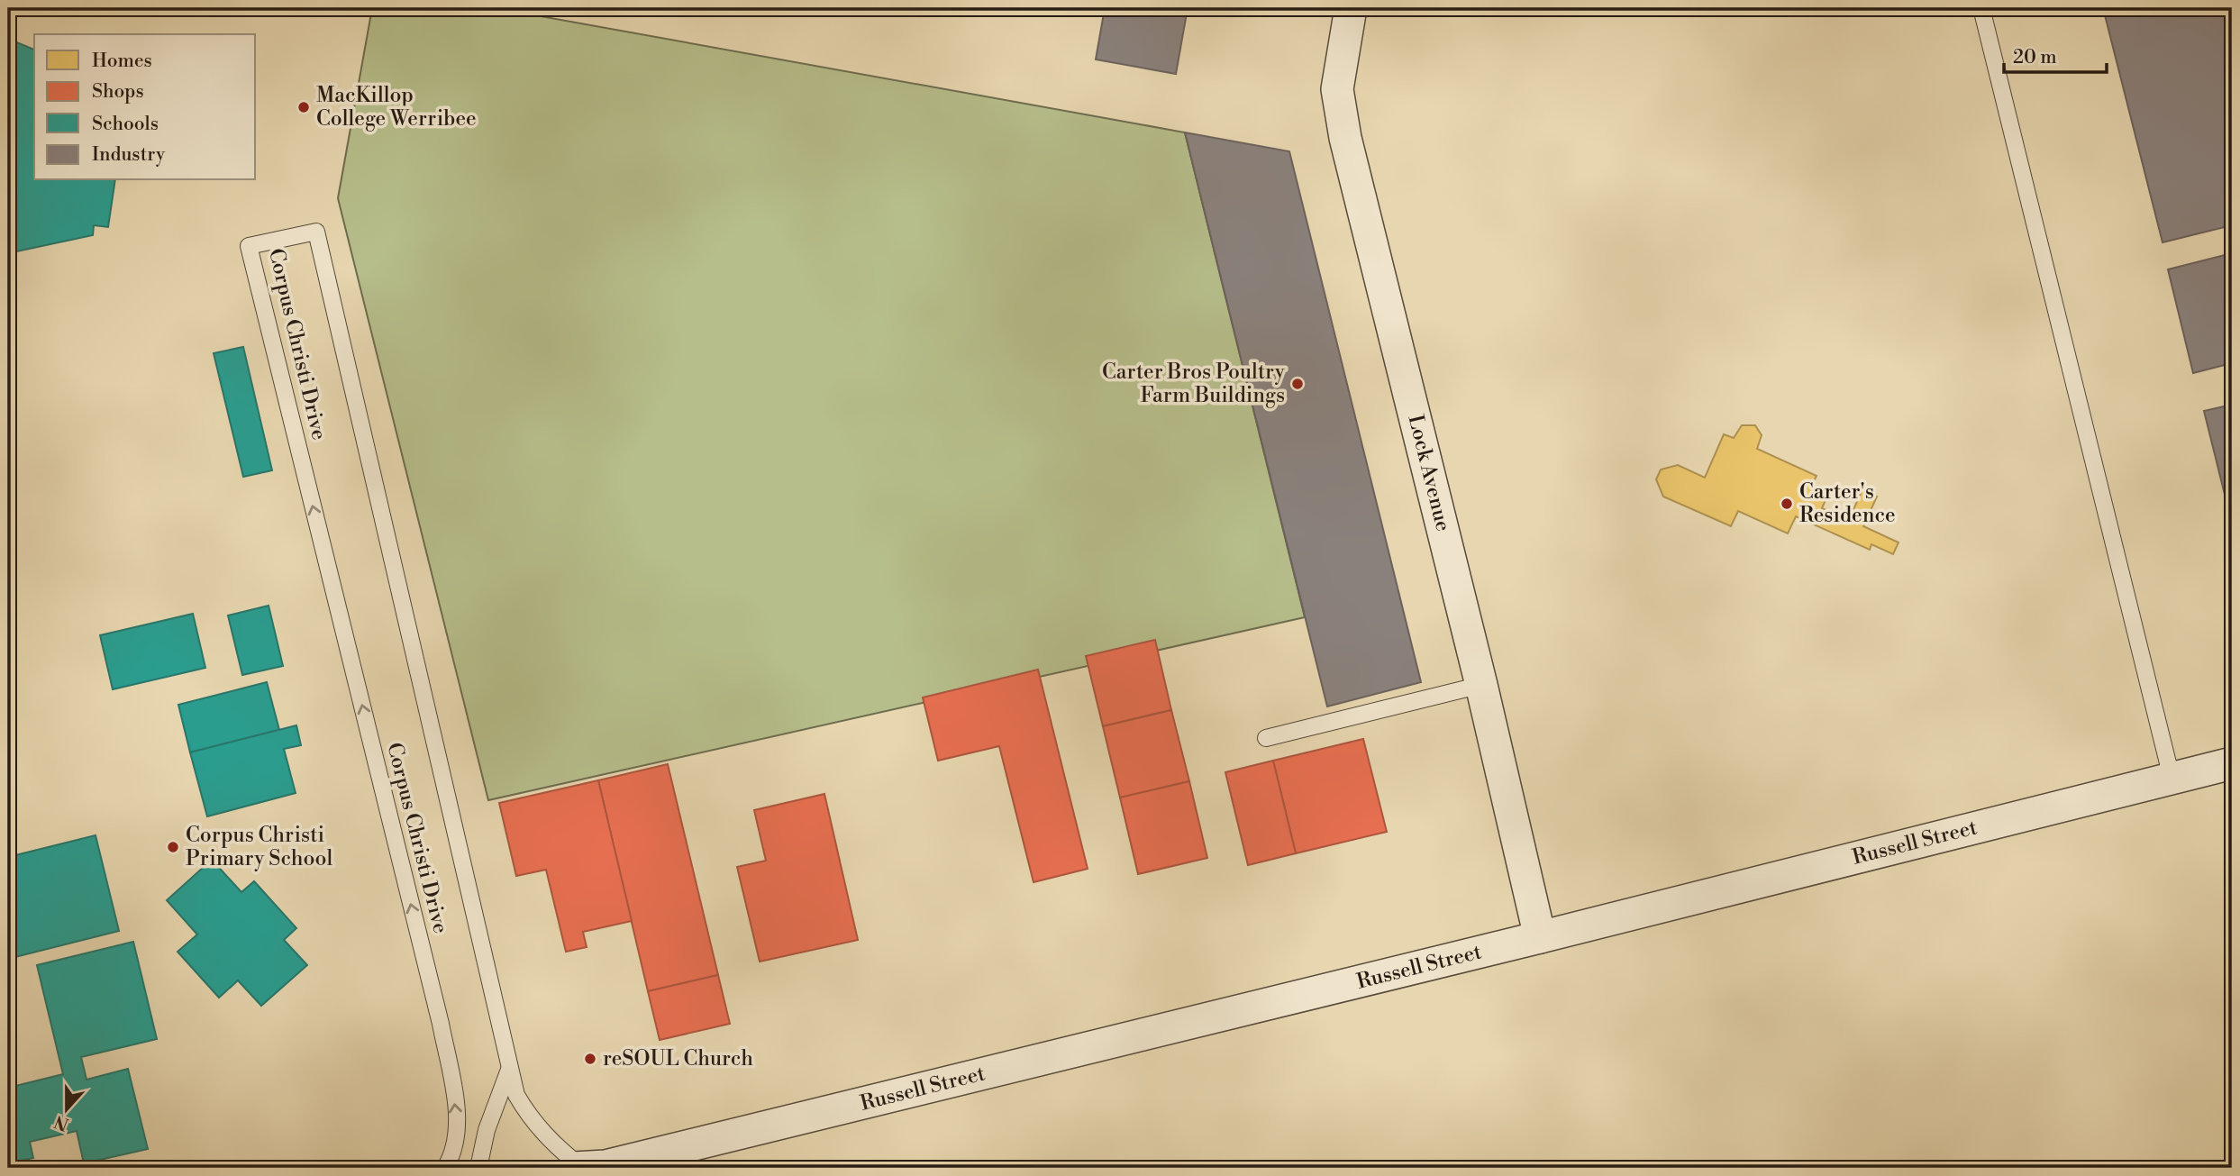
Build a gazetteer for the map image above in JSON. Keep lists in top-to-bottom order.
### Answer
{
  "streets": {
    "street": ["Lock Avenue", "Russell Street"],
    "lane": ["Corpus Christi Drive"]
  },
  "crossings": [
    ["Corpus Christi Drive", "Russell Street"],
    ["Lock Avenue", "Russell Street"]
  ],
  "places": [
    "MacKillop College Werribee",
    "Carter Bros Poultry Farm Buildings",
    "Carter's Residence",
    "Corpus Christi Primary School",
    "reSOUL Church"
  ],
  "legend": [
    "Homes",
    "Shops",
    "Schools",
    "Industry"
  ],
  "scale_bar": "20 m",
  "north": "bottom"
}
